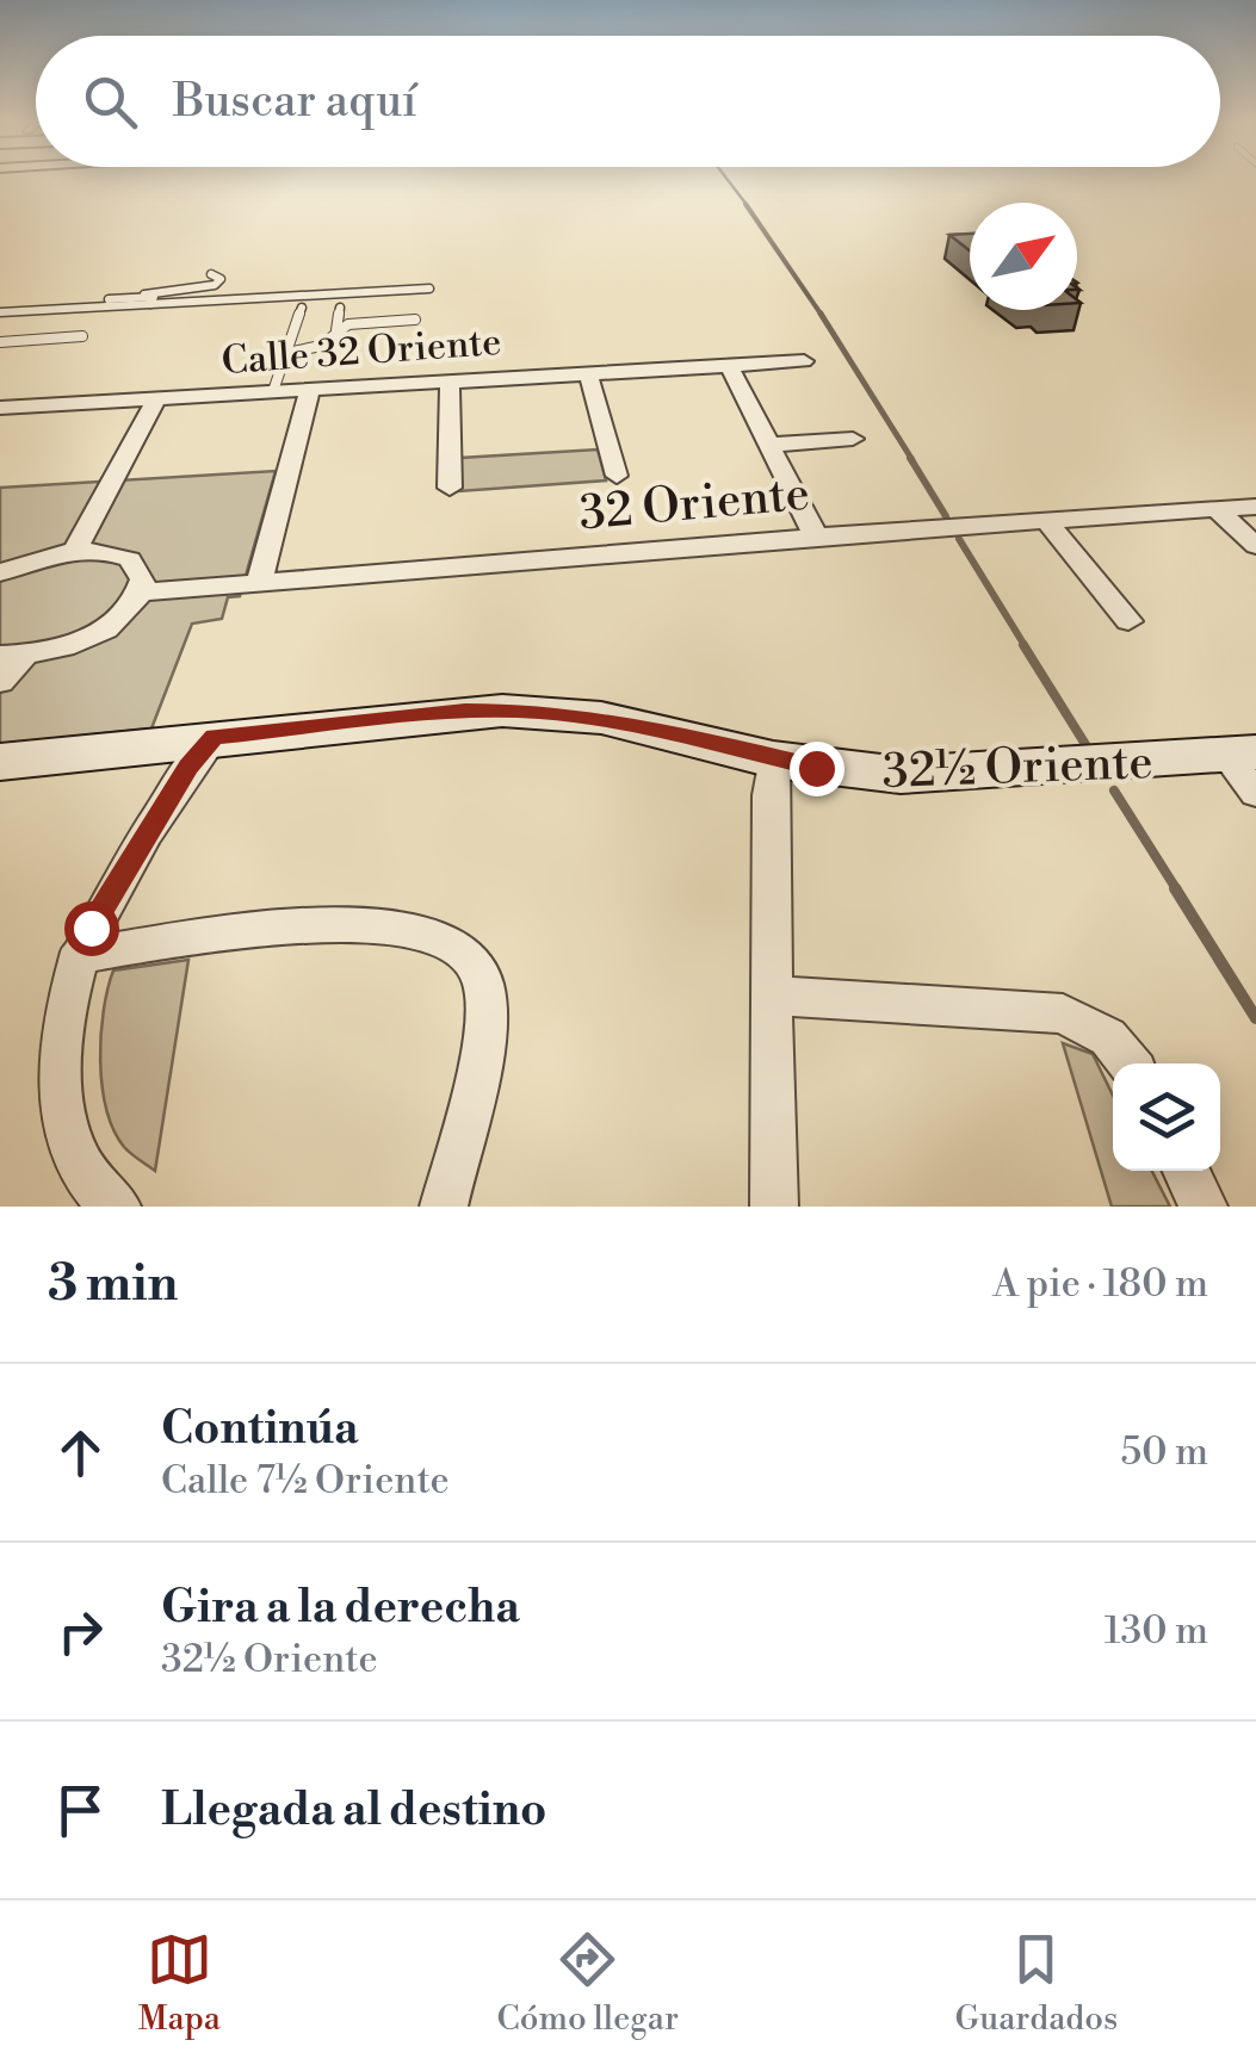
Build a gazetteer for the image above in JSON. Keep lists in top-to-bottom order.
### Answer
{
  "streets": {
    "street": ["Calle 32 Oriente", "32 Oriente", "32½ Oriente"]
  },
  "north": "top right",
  "page": {
    "search": "Buscar aquí",
    "heading": ["3 min", "A pie · 180 m"],
    "list": [
      ["Continúa", "Calle 7½ Oriente", "50 m"],
      ["Gira a la derecha", "32½ Oriente", "130 m"],
      "Llegada al destino"
    ],
    "nav": ["Mapa", "Cómo llegar", "Guardados"]
  }
}
